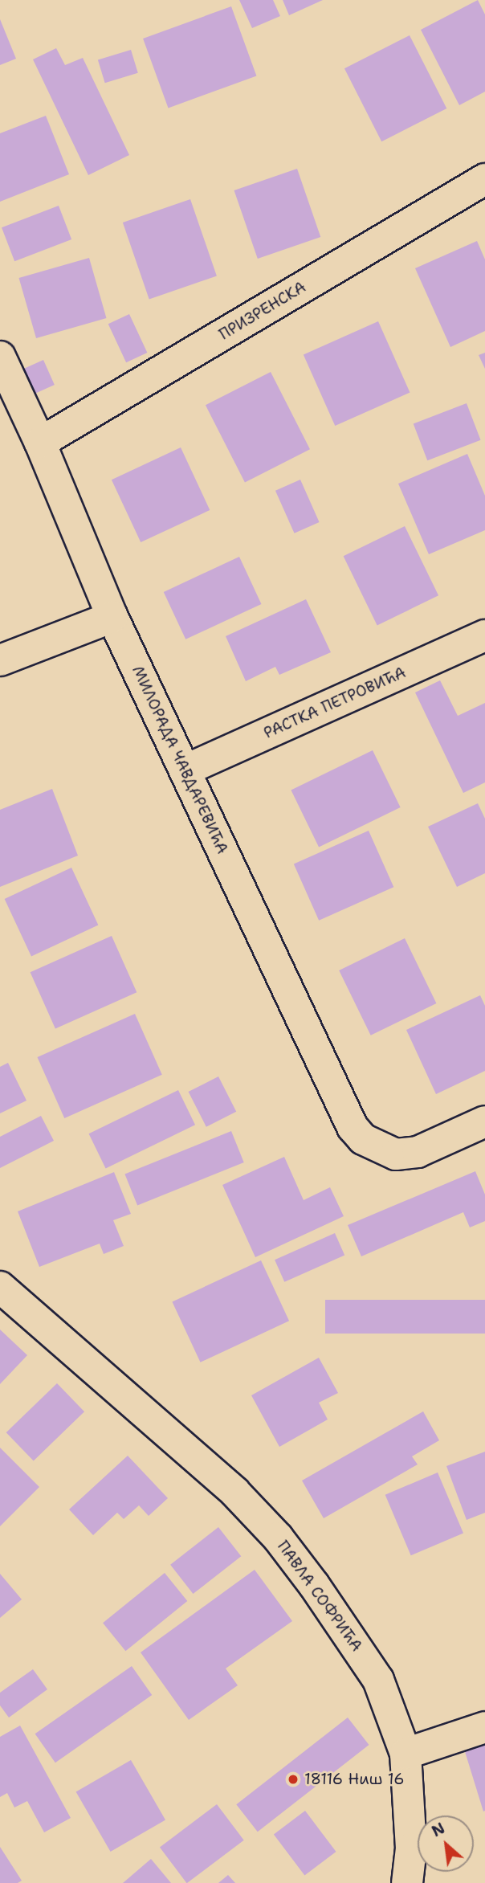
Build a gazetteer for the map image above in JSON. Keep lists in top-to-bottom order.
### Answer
{
  "streets": {
    "street": [
      "ПРИЗРЕНСКА",
      "РАСТКА ПЕТРОВИЋА",
      "МИЛОРАДА ЧАВДАРЕВИЋА",
      "ПАВЛА СОФРИЋА"
    ]
  },
  "crossings": [
    ["ПРИЗРЕНСКА", "МИЛОРАДА ЧАВДАРЕВИЋА"],
    ["РАСТКА ПЕТРОВИЋА", "МИЛОРАДА ЧАВДАРЕВИЋА"]
  ],
  "places": ["18116 Ниш 16"],
  "north": "top left"
}
